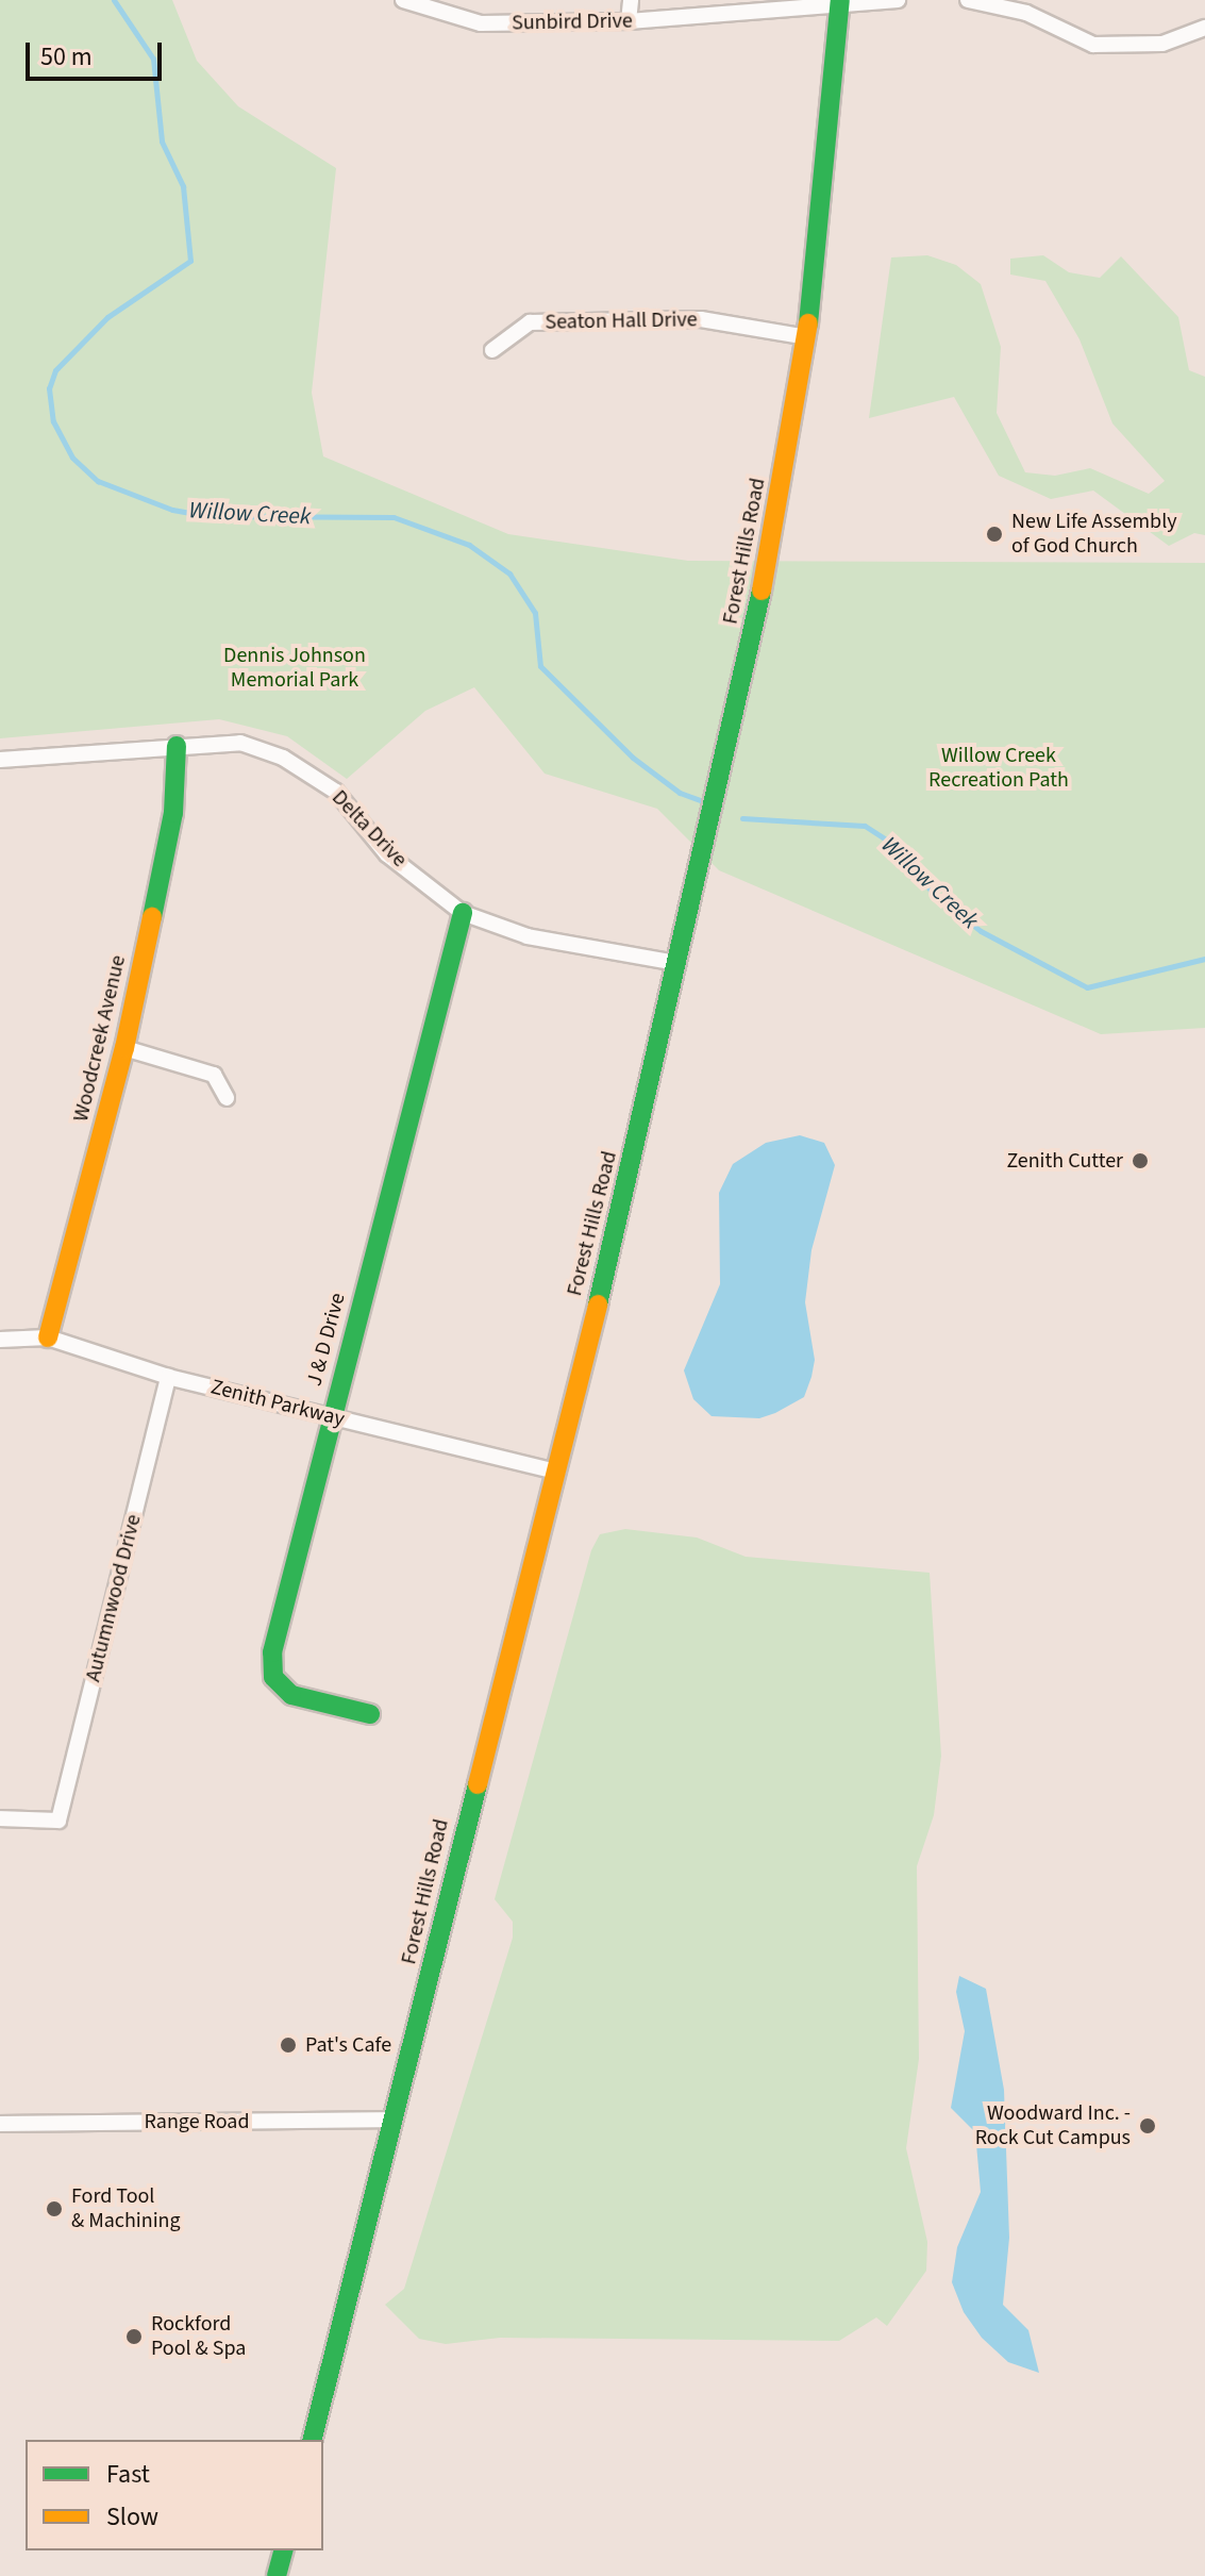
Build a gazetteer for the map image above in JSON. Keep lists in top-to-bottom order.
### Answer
{
  "streets": {
    "street": [
      "Sunbird Drive",
      "Seaton Hall Drive",
      "Forest Hills Road",
      "Delta Drive",
      "Woodcreek Avenue",
      "J & D Drive",
      "Zenith Parkway",
      "Autumnwood Drive",
      "Range Road"
    ]
  },
  "crossings": [
    ["Sunbird Drive", "Forest Hills Road"],
    ["Seaton Hall Drive", "Forest Hills Road"],
    ["Forest Hills Road", "Delta Drive"],
    ["Forest Hills Road", "Zenith Parkway"],
    ["Forest Hills Road", "Range Road"],
    ["Delta Drive", "Woodcreek Avenue"],
    ["Delta Drive", "J & D Drive"],
    ["Woodcreek Avenue", "Zenith Parkway"],
    ["J & D Drive", "Zenith Parkway"],
    ["Zenith Parkway", "Autumnwood Drive"]
  ],
  "water": ["Willow Creek"],
  "parks": ["Dennis Johnson Memorial Park", "Willow Creek Recreation Path"],
  "places": [
    "New Life Assembly of God Church",
    "Zenith Cutter",
    "Pat's Cafe",
    "Woodward Inc. - Rock Cut Campus",
    "Ford Tool & Machining",
    "Rockford Pool & Spa"
  ],
  "legend": ["Fast", "Slow"],
  "scale_bar": "50 m"
}
